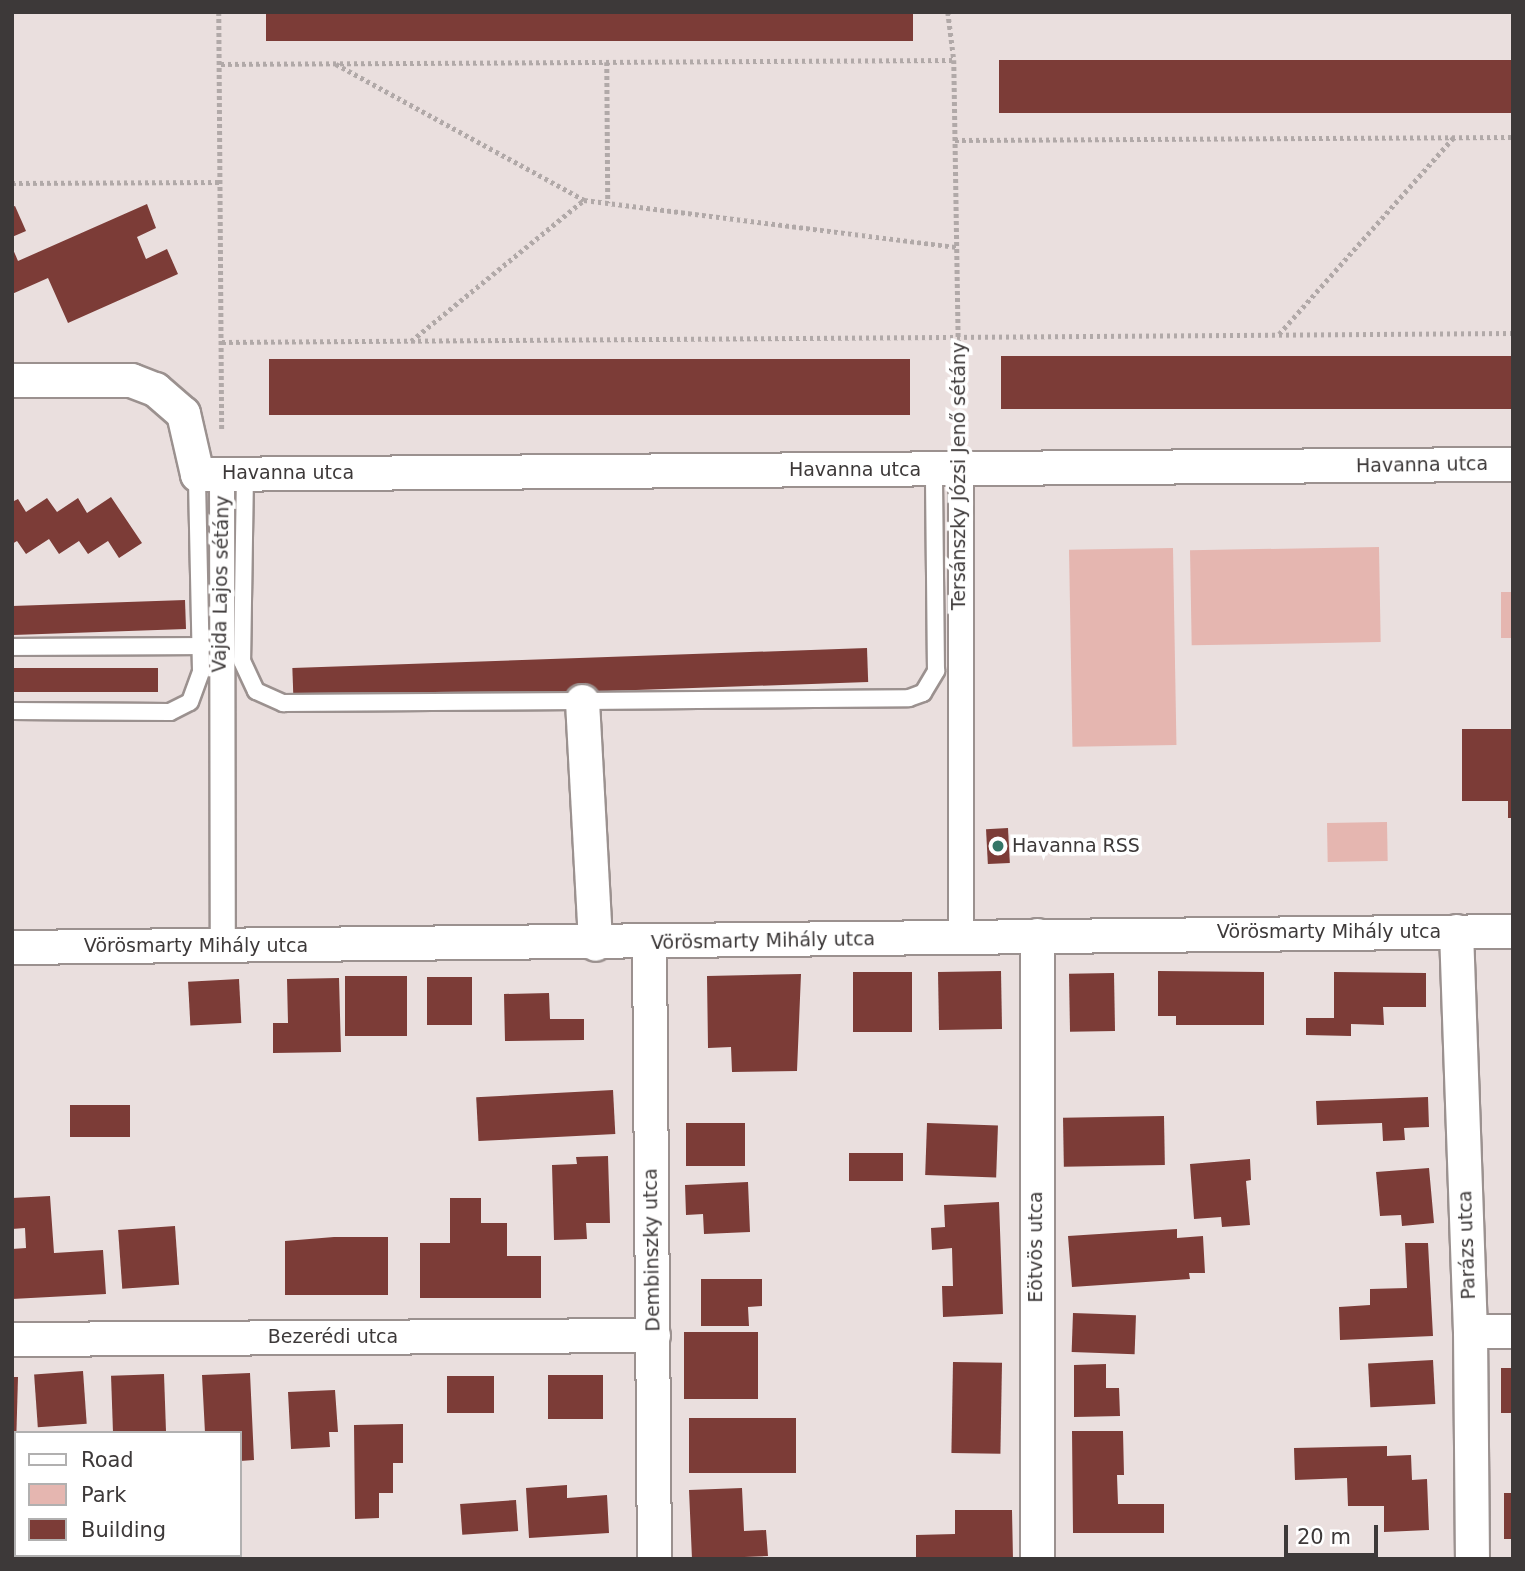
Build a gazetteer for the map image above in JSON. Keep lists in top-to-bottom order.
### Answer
{
  "streets": {
    "street": [
      "Havanna utca",
      "Tersánszky Józsi Jenő sétány",
      "Vajda Lajos sétány",
      "Vörösmarty Mihály utca",
      "Parázs utca",
      "Eötvös utca",
      "Dembinszky utca",
      "Bezerédi utca"
    ]
  },
  "crossings": [
    ["Havanna utca", "Tersánszky Józsi Jenő sétány"],
    ["Havanna utca", "Vajda Lajos sétány"],
    ["Tersánszky Józsi Jenő sétány", "Vörösmarty Mihály utca"],
    ["Vajda Lajos sétány", "Vörösmarty Mihály utca"],
    ["Vörösmarty Mihály utca", "Parázs utca"],
    ["Vörösmarty Mihály utca", "Eötvös utca"],
    ["Vörösmarty Mihály utca", "Dembinszky utca"],
    ["Dembinszky utca", "Bezerédi utca"]
  ],
  "places": ["Havanna RSS"],
  "legend": ["Road", "Park", "Building"],
  "scale_bar": "20 m"
}
